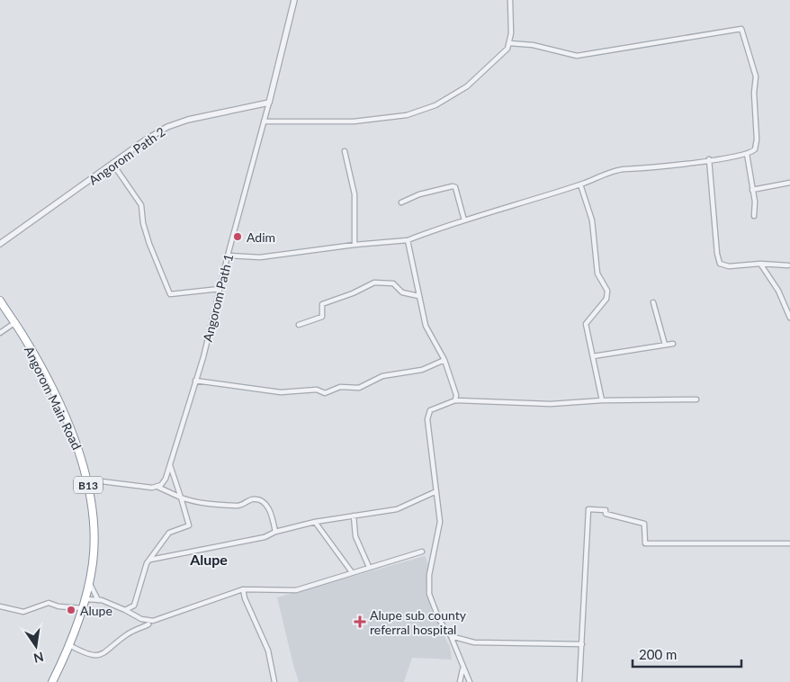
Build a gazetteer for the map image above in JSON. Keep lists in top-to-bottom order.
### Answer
{
  "streets": {
    "highway": ["Angorom Main Road", "B13"],
    "street": ["Angorom Path 2", "Angorom Path 1"]
  },
  "crossings": [
    ["Angorom Path 2", "Angorom Path 1"]
  ],
  "districts": ["Alupe"],
  "places": {
    "other": ["Adim", "Alupe"],
    "health": ["Alupe sub county referral hospital"]
  },
  "scale_bar": "200 m",
  "north": "bottom"
}
